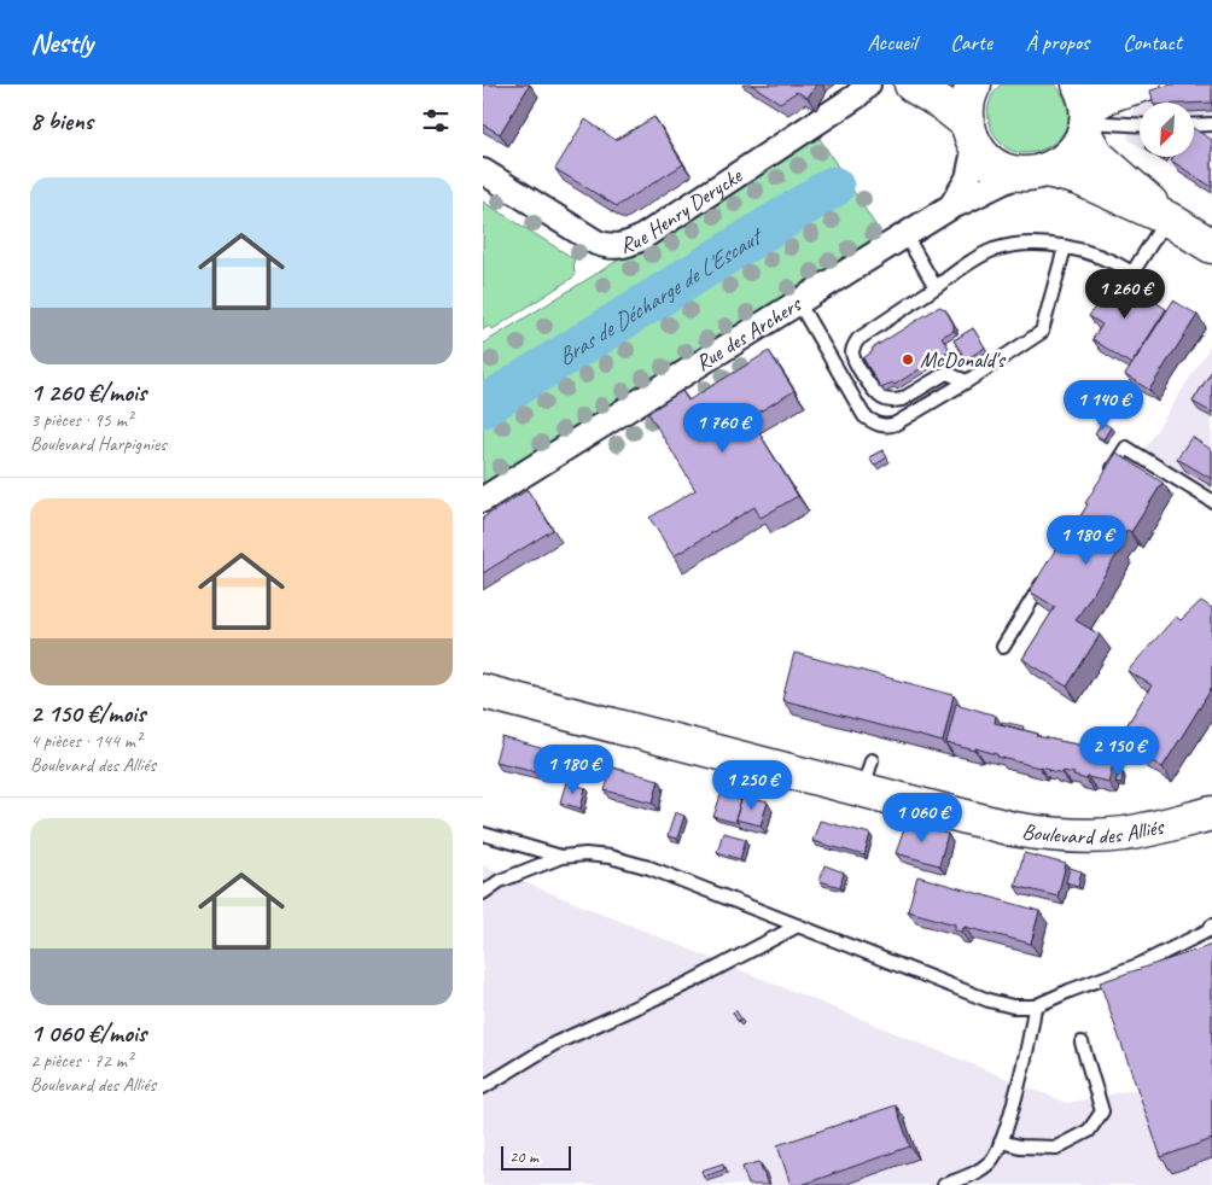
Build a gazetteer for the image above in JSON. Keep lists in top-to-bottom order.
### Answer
{
  "streets": {
    "main road": ["Boulevard des Alliés"],
    "street": ["Rue Henry Derycke", "Rue des Archers"]
  },
  "water": ["Bras de Décharge de L'Escaut"],
  "places": ["McDonald's"],
  "scale_bar": "20 m",
  "north": "bottom left",
  "page": {
    "header": "Nestly",
    "nav": [
      "Accueil",
      "Carte",
      "À propos",
      "Contact"
    ],
    "heading": "8 biens",
    "list": [
      {
        "name": "1 260 €/mois",
        "note": "3 pièces · 95 m² · Boulevard Harpignies"
      },
      {
        "name": "2 150 €/mois",
        "note": "4 pièces · 144 m² · Boulevard des Alliés"
      },
      {
        "name": "1 060 €/mois",
        "note": "2 pièces · 72 m² · Boulevard des Alliés"
      }
    ],
    "price": [
      "1 260 €",
      "1 140 €",
      "1 760 €",
      "1 180 €",
      "2 150 €",
      "1 180 €",
      "1 250 €",
      "1 060 €"
    ],
    "scale": "20 m"
  }
}
